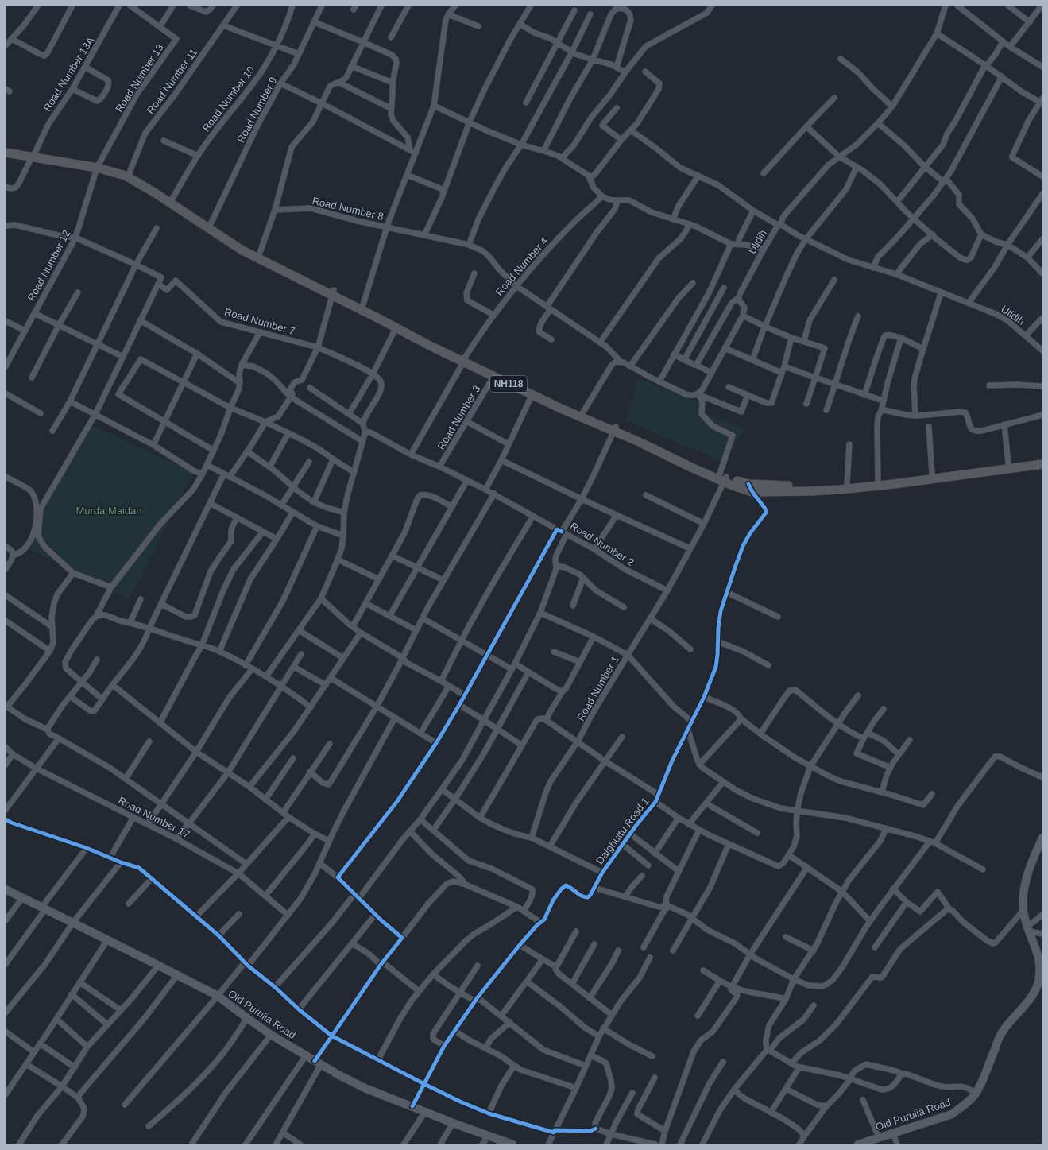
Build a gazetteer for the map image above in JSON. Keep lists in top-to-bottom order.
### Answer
{
  "streets": {
    "highway": ["NH118"],
    "main road": ["Old Purulia Road"],
    "street": [
      "Road Number 13A",
      "Road Number 13",
      "Road Number 11",
      "Road Number 10",
      "Road Number 9",
      "Road Number 8",
      "Ulidih",
      "Road Number 12",
      "Road Number 4",
      "Road Number 7",
      "Road Number 3",
      "Road Number 2",
      "Road Number 1",
      "Road Number 17",
      "Daighuttu Road 1"
    ]
  },
  "crossings": [
    ["Road Number 13A", "NH118"],
    ["Road Number 13", "Road Number 12"],
    ["Road Number 13", "NH118"],
    ["Road Number 11", "NH118"],
    ["Road Number 10", "NH118"],
    ["Road Number 9", "NH118"],
    ["Road Number 8", "Road Number 4"],
    ["Road Number 12", "NH118"],
    ["Road Number 4", "NH118"],
    ["NH118", "Road Number 3"],
    ["NH118", "Road Number 2"],
    ["NH118", "Road Number 1"],
    ["NH118", "Daighuttu Road 1"],
    ["Road Number 2", "Road Number 1"],
    ["Daighuttu Road 1", "Old Purulia Road"]
  ],
  "parks": ["Murda Maidan"]
}
